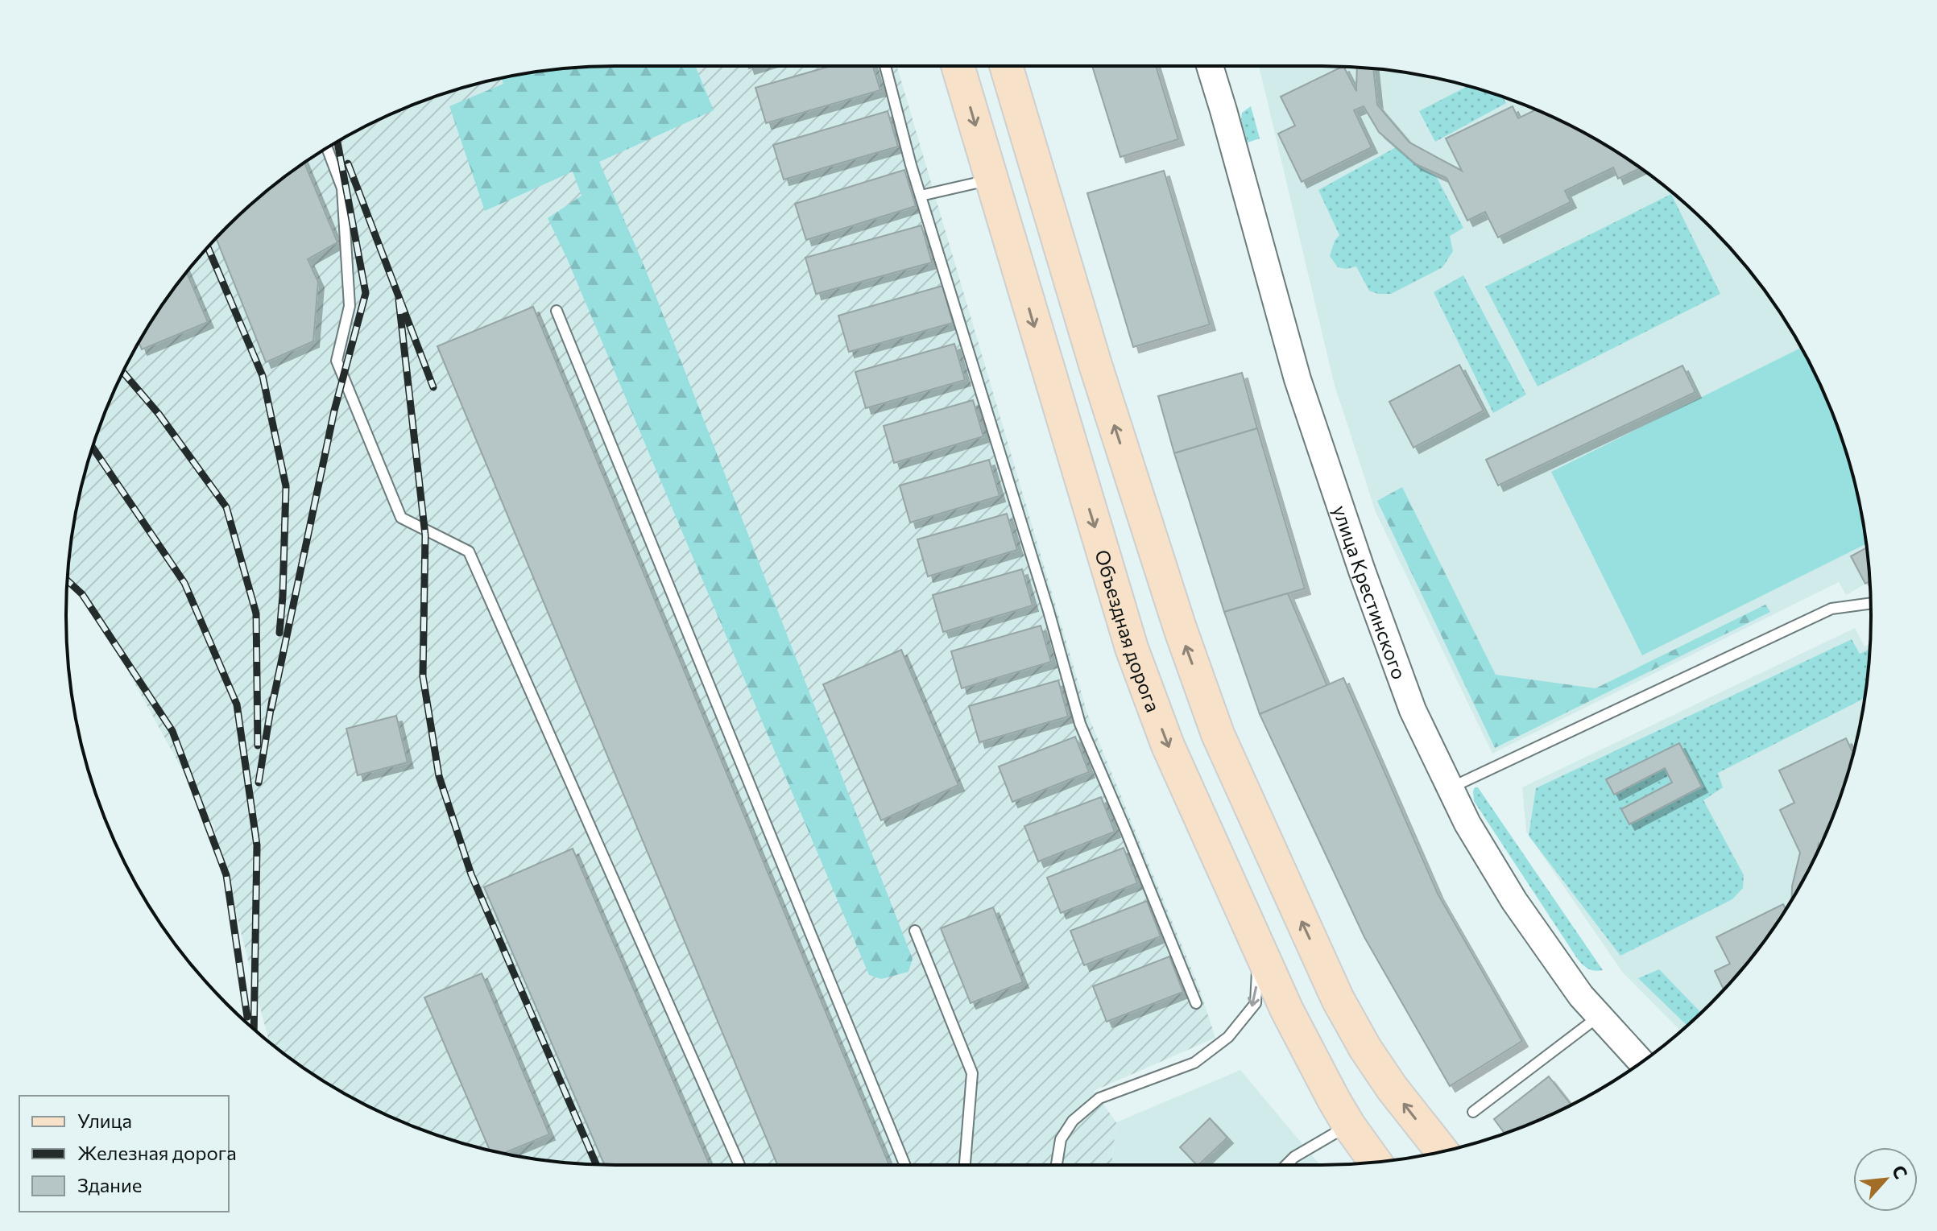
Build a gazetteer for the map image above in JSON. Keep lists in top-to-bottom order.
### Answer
{
  "streets": {
    "main road": ["Объездная дорога"],
    "street": ["улица Крестинского"]
  },
  "legend": ["Улица", "Железная дорога", "Здание"],
  "north": "top right"
}
